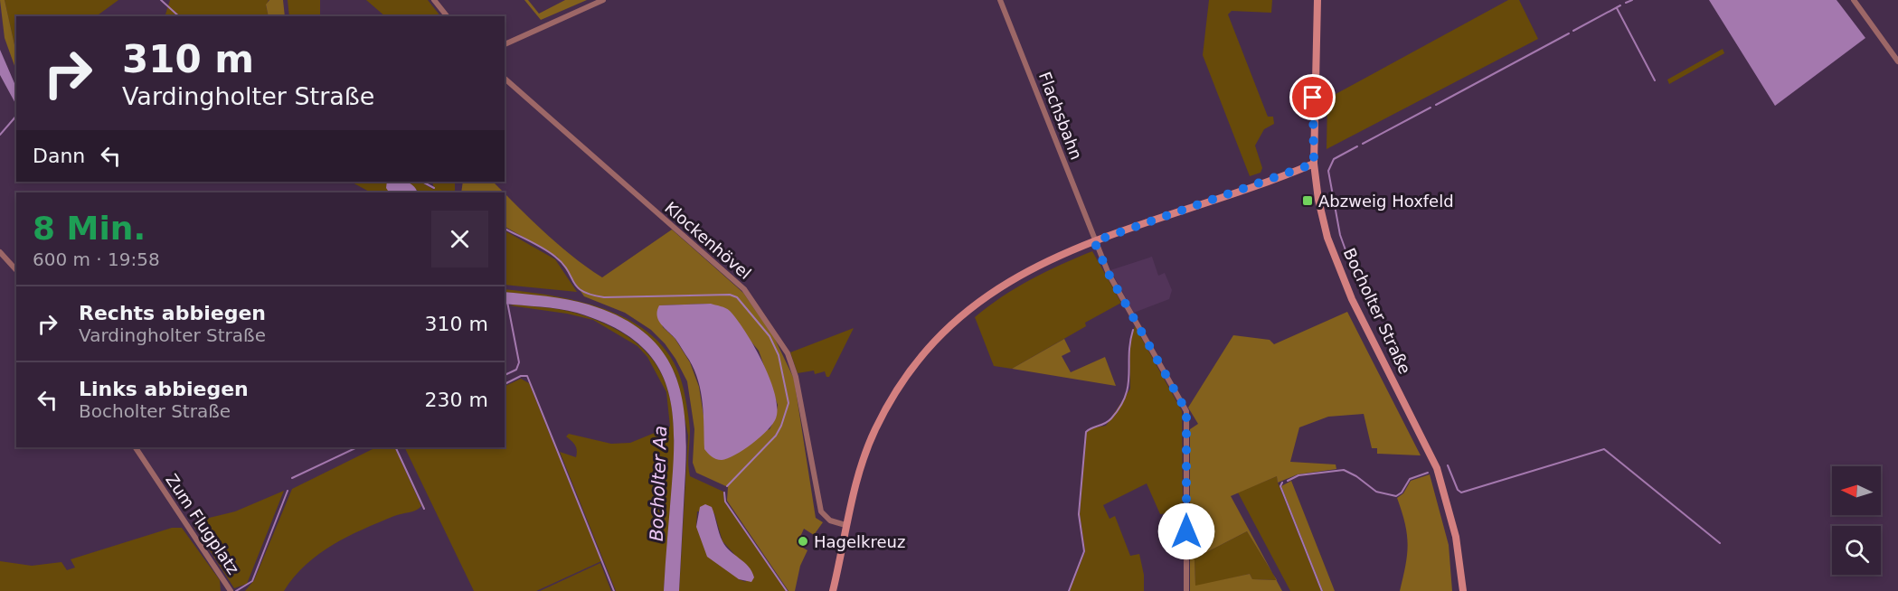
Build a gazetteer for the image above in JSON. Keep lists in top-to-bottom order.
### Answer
{
  "streets": {
    "street": [
      "Flachsbahn",
      "Klockenhövel",
      "Bocholter Straße",
      "Zum Flugplatz"
    ]
  },
  "water": ["Bocholter Aa"],
  "places": {
    "transit": ["Abzweig Hoxfeld"],
    "other": ["Hagelkreuz"]
  },
  "north": "left",
  "page": {
    "turn": ["310 m", "Vardingholter Straße"],
    "then": "Dann",
    "heading": ["8 Min.", "600 m · 19:58"],
    "list": [
      {
        "name": "Rechts abbiegen",
        "note": "Vardingholter Straße",
        "value": "310 m"
      },
      {
        "name": "Links abbiegen",
        "note": "Bocholter Straße",
        "value": "230 m"
      }
    ]
  }
}
